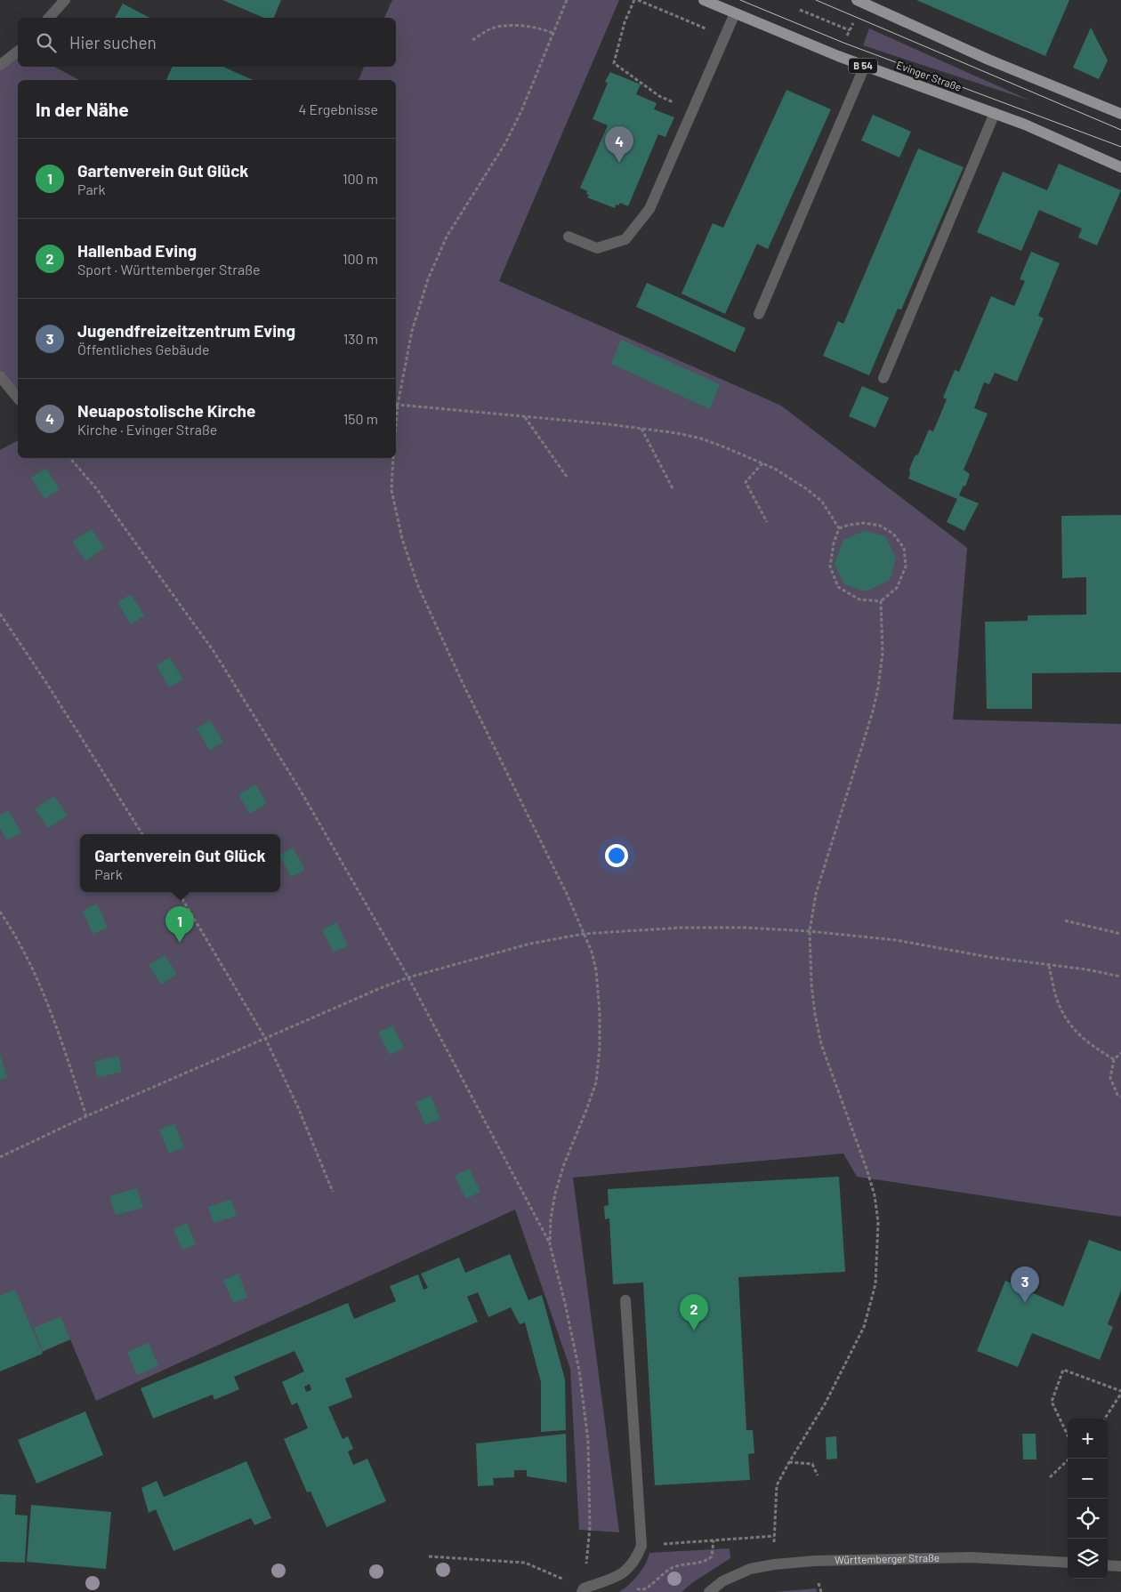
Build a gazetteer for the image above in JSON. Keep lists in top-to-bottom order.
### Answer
{
  "streets": {
    "main road": ["B 54", "Evinger Straße"],
    "street": ["Württemberger Straße"]
  },
  "page": {
    "search": "Hier suchen",
    "heading": ["In der Nähe", "4 Ergebnisse"],
    "pins": [
      "4",
      "1",
      "3",
      "2"
    ],
    "list": [
      {
        "mark": "1",
        "name": "Gartenverein Gut Glück",
        "note": "Park",
        "value": "100 m"
      },
      {
        "mark": "2",
        "name": "Hallenbad Eving",
        "note": "Sport · Württemberger Straße",
        "value": "100 m"
      },
      {
        "mark": "3",
        "name": "Jugendfreizeitzentrum Eving",
        "note": "Öffentliches Gebäude",
        "value": "130 m"
      },
      {
        "mark": "4",
        "name": "Neuapostolische Kirche",
        "note": "Kirche · Evinger Straße",
        "value": "150 m"
      }
    ],
    "popup": ["Gartenverein Gut Glück", "Park"],
    "map_buttons": ["+", "−"]
  }
}
